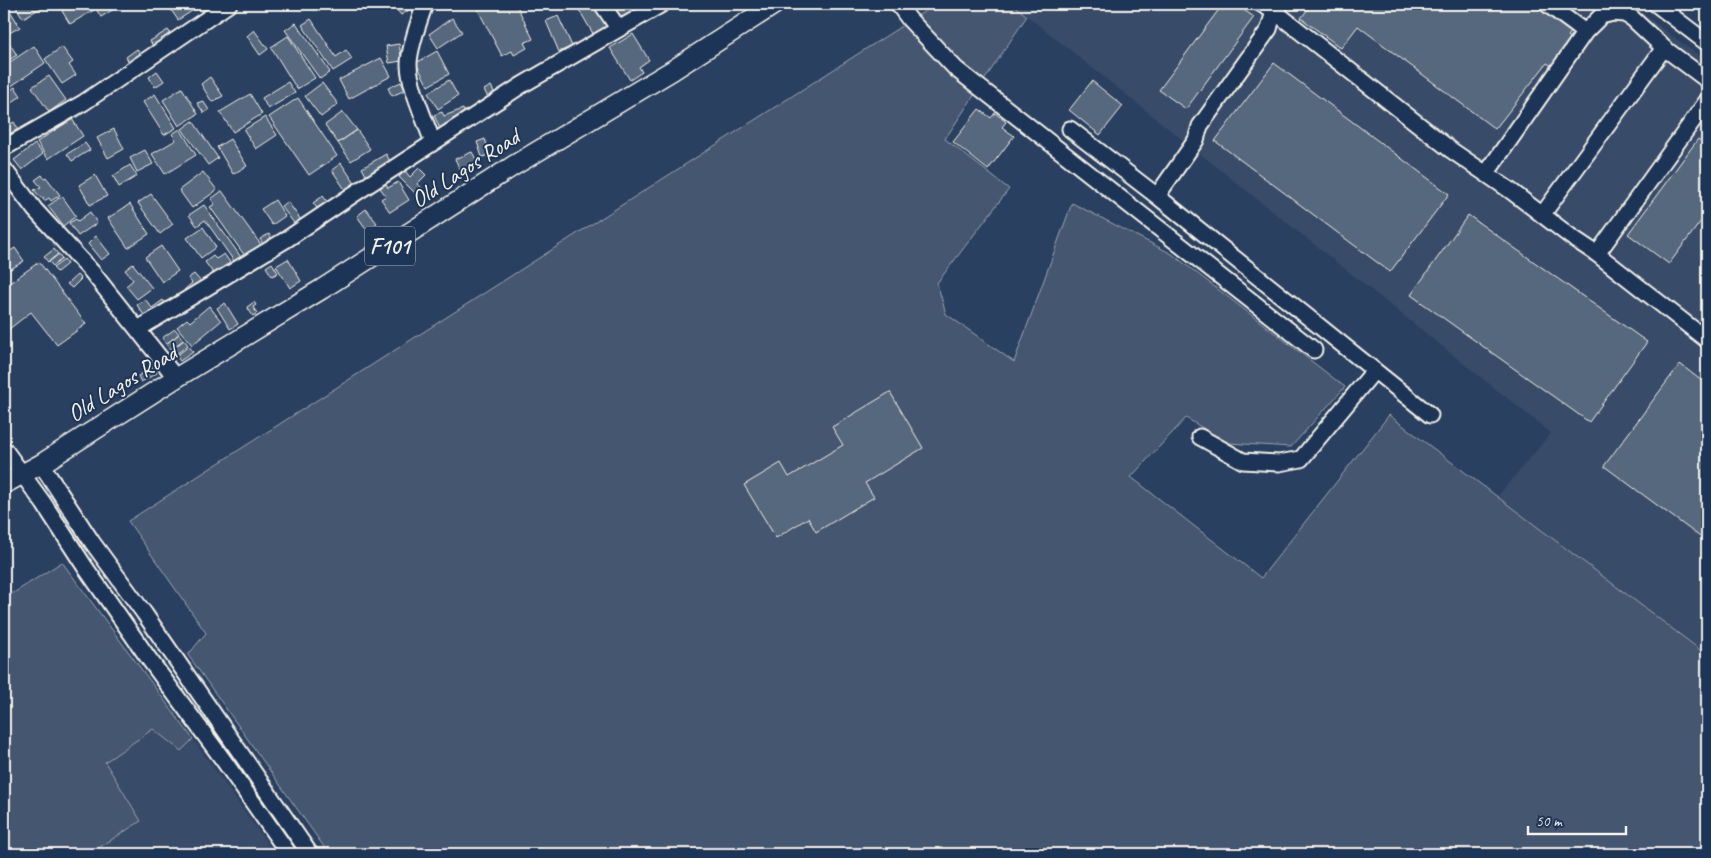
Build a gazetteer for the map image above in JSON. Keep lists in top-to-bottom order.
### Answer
{
  "streets": {
    "main road": ["Old Lagos Road", "F101"]
  },
  "scale_bar": "50 m"
}
